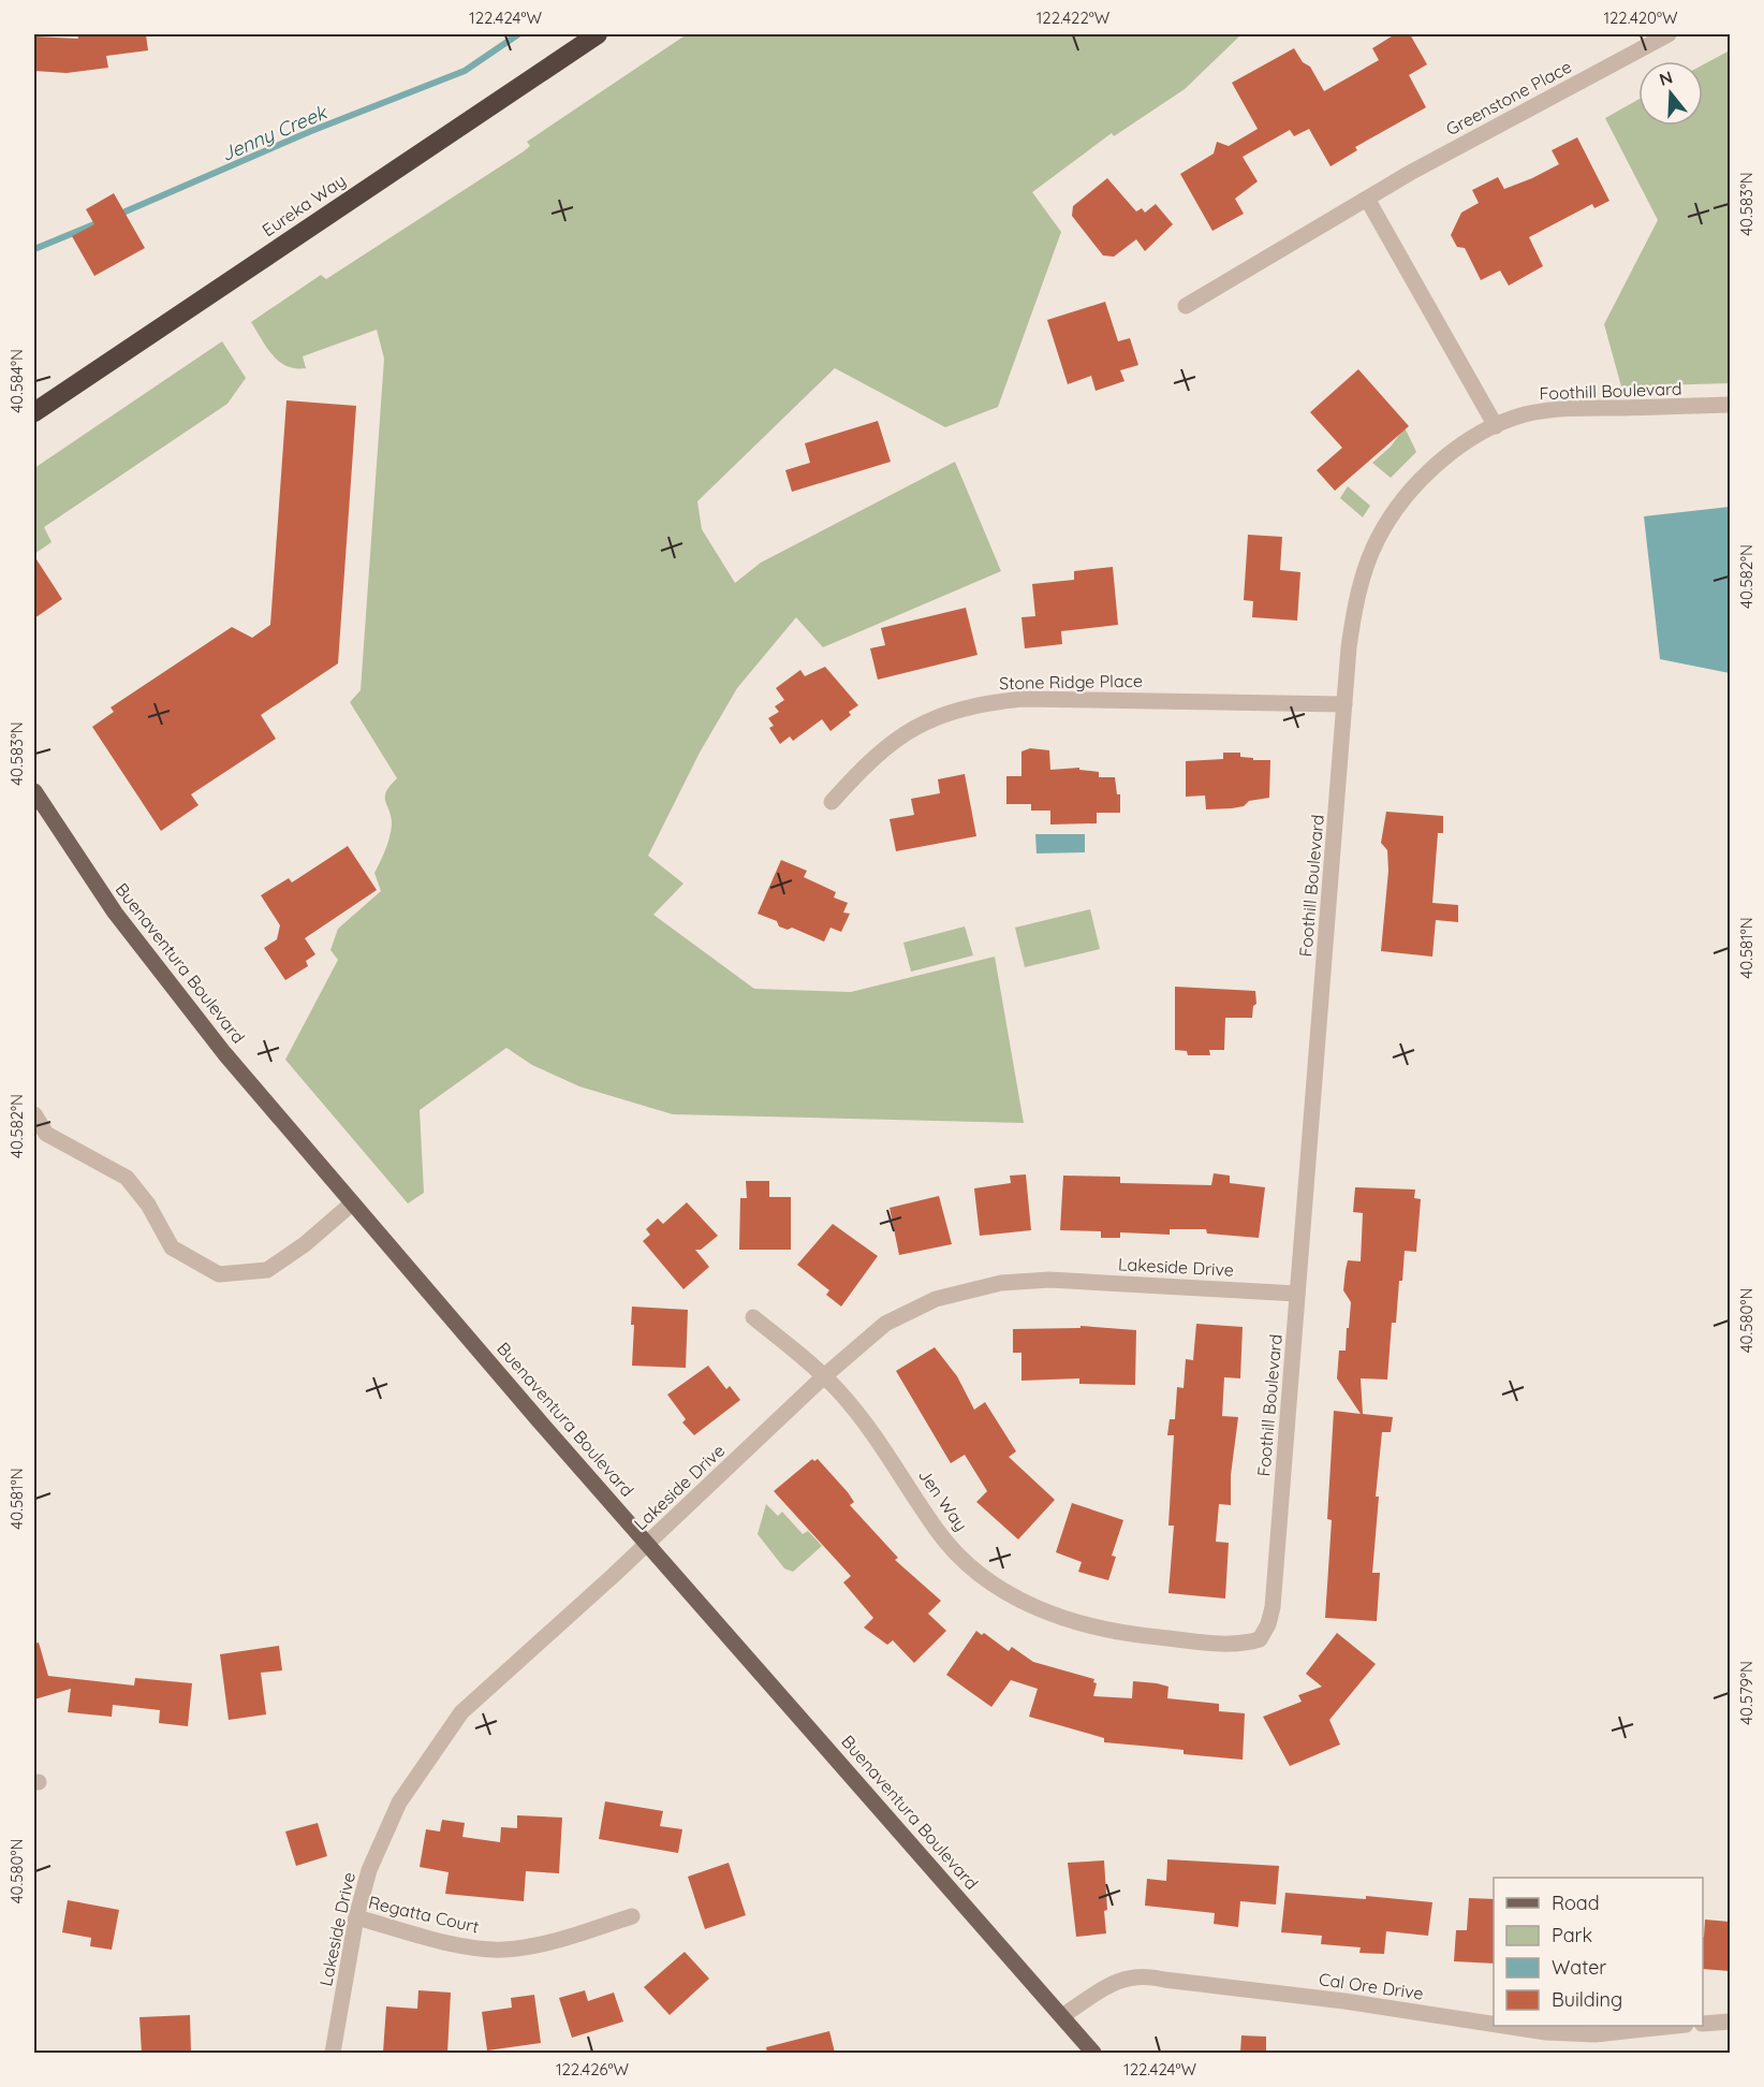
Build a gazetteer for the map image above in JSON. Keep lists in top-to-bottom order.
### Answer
{
  "streets": {
    "highway": ["Eureka Way"],
    "main road": ["Buenaventura Boulevard"],
    "street": [
      "Greenstone Place",
      "Foothill Boulevard",
      "Stone Ridge Place",
      "Lakeside Drive",
      "Jen Way",
      "Regatta Court",
      "Cal Ore Drive"
    ]
  },
  "crossings": [
    ["Foothill Boulevard", "Stone Ridge Place"],
    ["Foothill Boulevard", "Lakeside Drive"],
    ["Foothill Boulevard", "Jen Way"],
    ["Buenaventura Boulevard", "Lakeside Drive"],
    ["Buenaventura Boulevard", "Cal Ore Drive"],
    ["Lakeside Drive", "Jen Way"],
    ["Lakeside Drive", "Regatta Court"]
  ],
  "water": ["Jenny Creek"],
  "legend": [
    "Road",
    "Park",
    "Water",
    "Building"
  ],
  "north": "top",
  "coordinates": [
    "122.424°W",
    "122.422°W",
    "122.420°W",
    "40.583°N",
    "40.584°N",
    "40.582°N",
    "40.581°N",
    "40.580°N",
    "40.579°N",
    "122.426°W"
  ]
}
